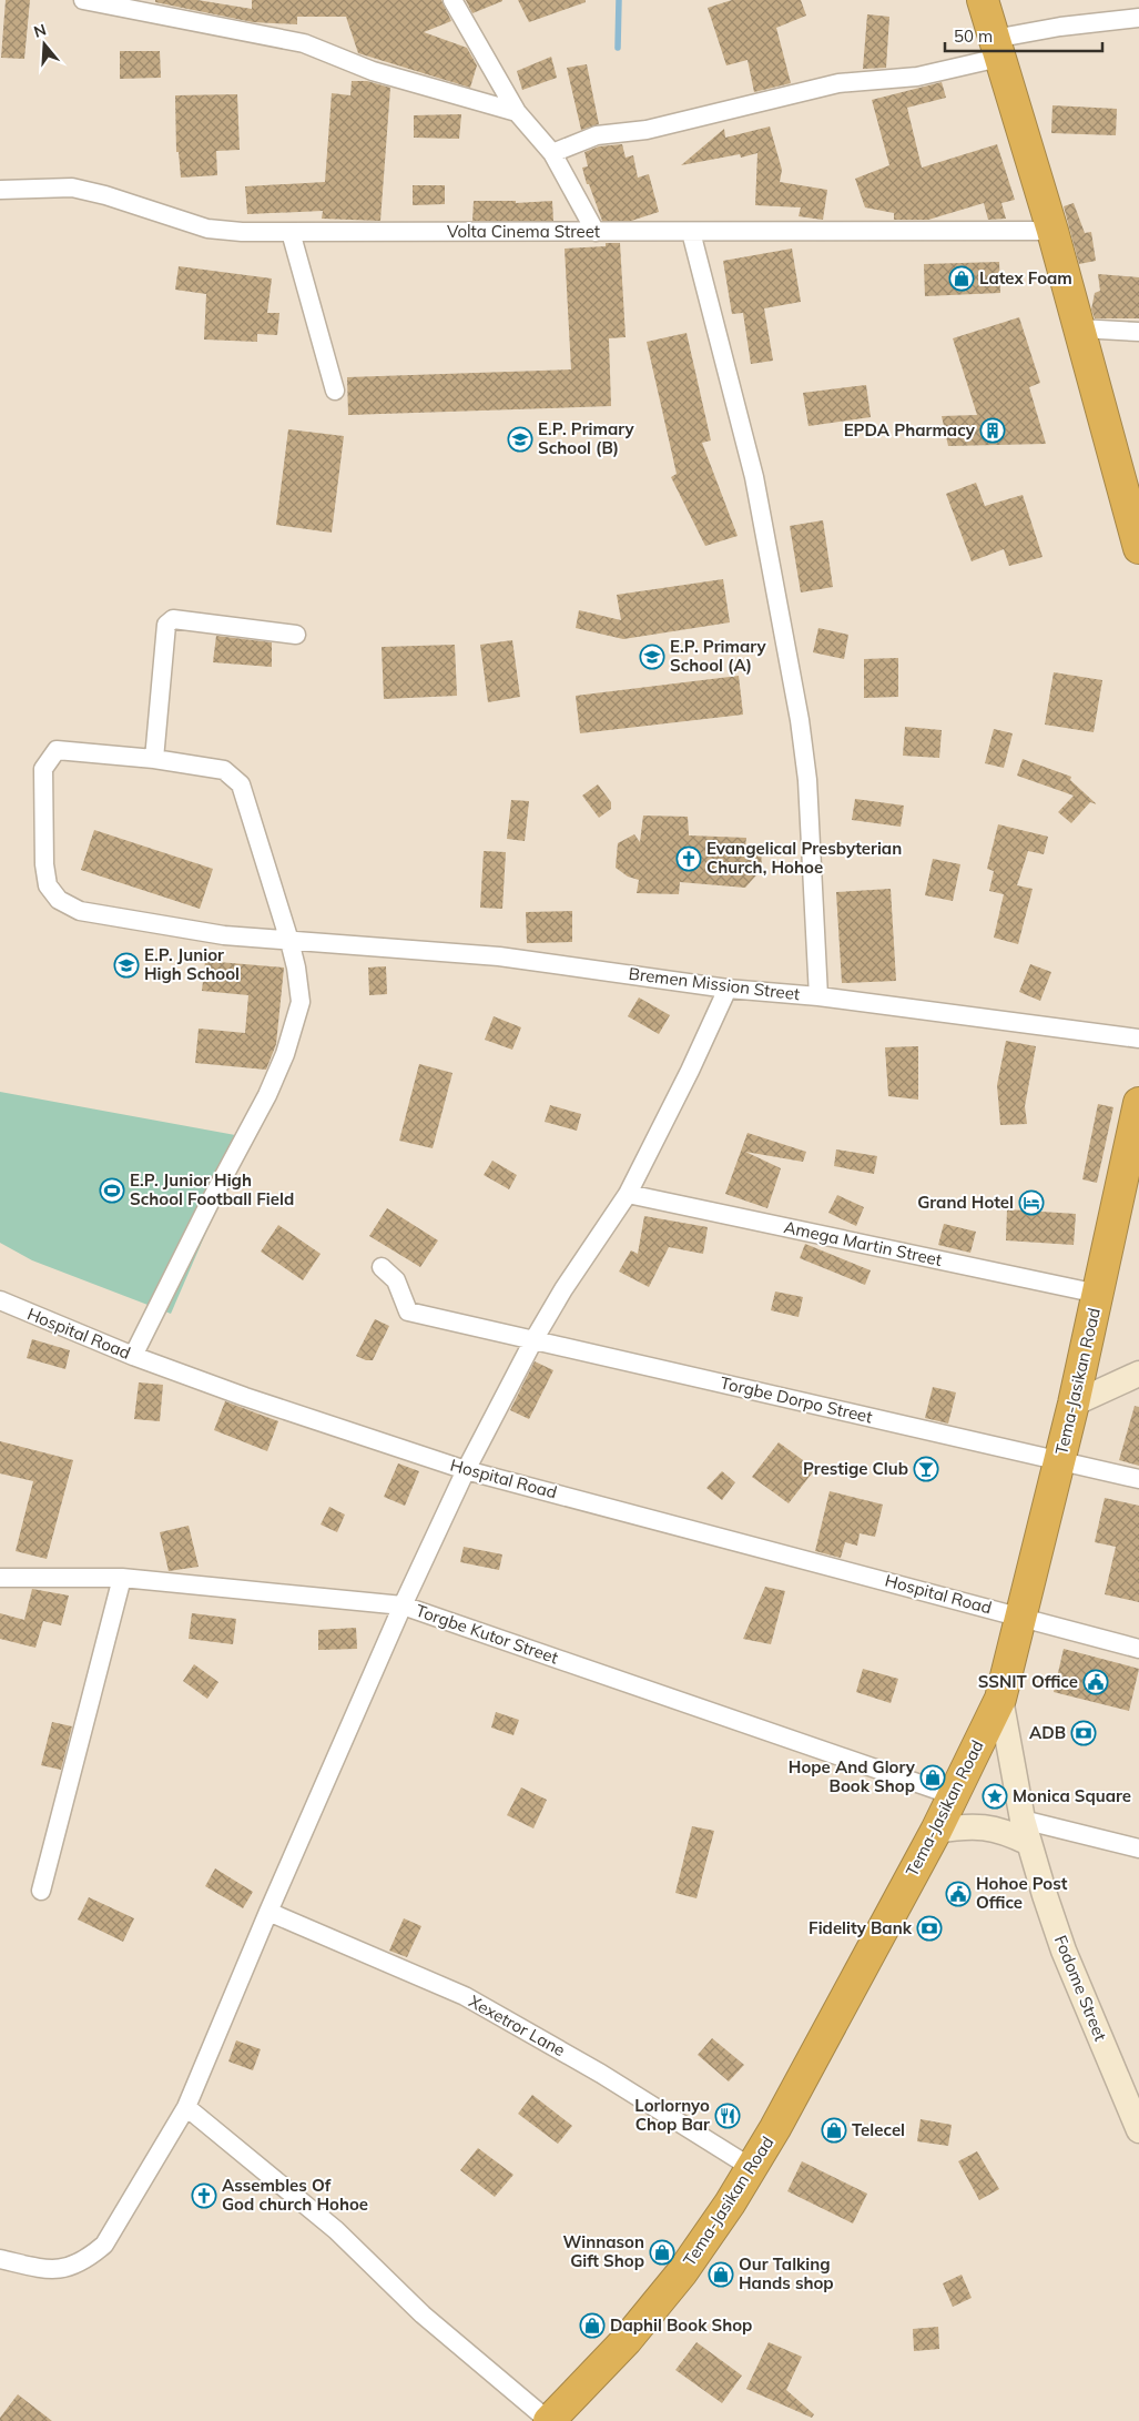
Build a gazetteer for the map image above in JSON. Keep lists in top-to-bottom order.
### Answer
{
  "streets": {
    "highway": ["Tema-Jasikan Road"],
    "street": [
      "Volta Cinema Street",
      "Bremen Mission Street",
      "Amega Martin Street",
      "Hospital Road",
      "Torgbe Dorpo Street",
      "Torgbe Kutor Street",
      "Fodome Street",
      "Xexetror Lane"
    ]
  },
  "crossings": [
    ["Bremen Mission Street", "Hospital Road"],
    ["Amega Martin Street", "Tema-Jasikan Road"],
    ["Hospital Road", "Tema-Jasikan Road"],
    ["Tema-Jasikan Road", "Torgbe Dorpo Street"],
    ["Tema-Jasikan Road", "Torgbe Kutor Street"],
    ["Tema-Jasikan Road", "Fodome Street"],
    ["Tema-Jasikan Road", "Xexetror Lane"]
  ],
  "places": {
    "shop": [
      "Latex Foam",
      "Hope And Glory Book Shop",
      "Telecel",
      "Winnason Gift Shop",
      "Our Talking Hands shop",
      "Daphil Book Shop"
    ],
    "building": ["EPDA Pharmacy"],
    "school or university": ["E.P. Primary School (B)", "E.P. Primary School (A)", "E.P. Junior High School"],
    "church": ["Evangelical Presbyterian Church, Hohoe", "Assembles Of God church Hohoe"],
    "sports": ["E.P. Junior High School Football Field"],
    "hotel": ["Grand Hotel"],
    "bar": ["Prestige Club"],
    "public building": ["SSNIT Office", "Hohoe Post Office"],
    "bank": ["ADB", "Fidelity Bank"],
    "place": ["Monica Square"],
    "restaurant": ["Lorlornyo Chop Bar"]
  },
  "scale_bar": "50 m",
  "north": "top"
}
